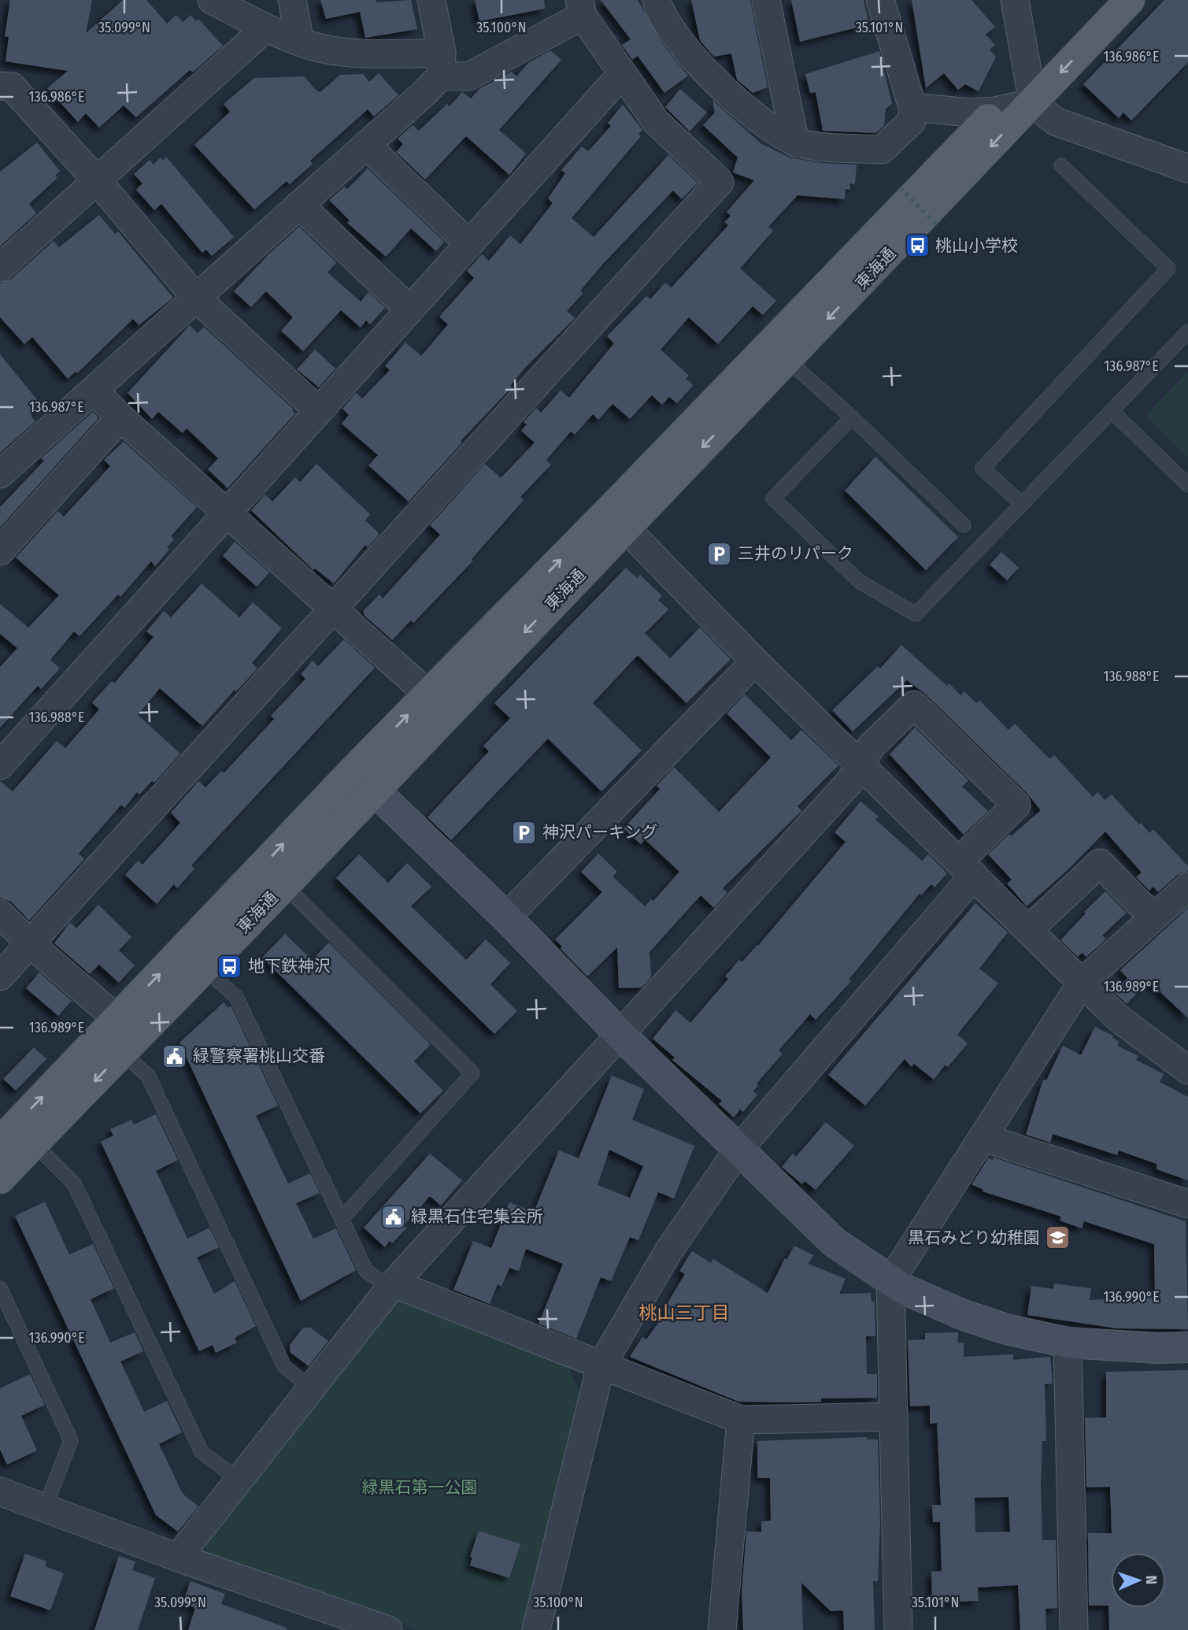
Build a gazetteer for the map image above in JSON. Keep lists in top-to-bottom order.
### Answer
{
  "streets": {
    "main road": ["東海通"]
  },
  "districts": ["桃山三丁目"],
  "parks": ["緑黒石第一公園"],
  "places": {
    "bus stop": ["桃山小学校", "地下鉄神沢"],
    "parking": ["三井のリパーク", "神沢パーキング"],
    "public building": ["緑警察署桃山交番", "緑黒石住宅集会所"],
    "school or university": ["黒石みどり幼稚園"]
  },
  "north": "right",
  "coordinates": [
    "35.099°N",
    "35.100°N",
    "35.101°N",
    "136.986°E",
    "136.987°E",
    "136.988°E",
    "136.989°E",
    "136.990°E"
  ]
}
